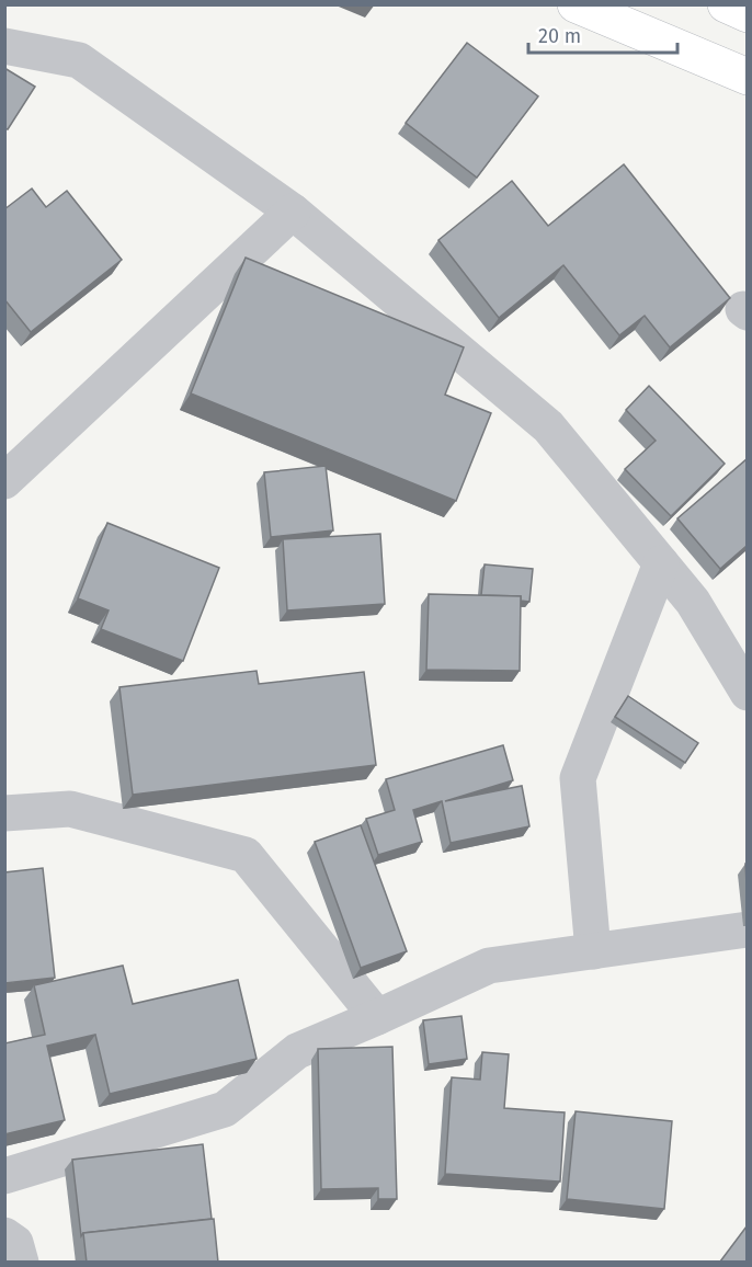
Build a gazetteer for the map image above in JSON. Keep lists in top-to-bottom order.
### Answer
{
  "scale_bar": "20 m"
}
